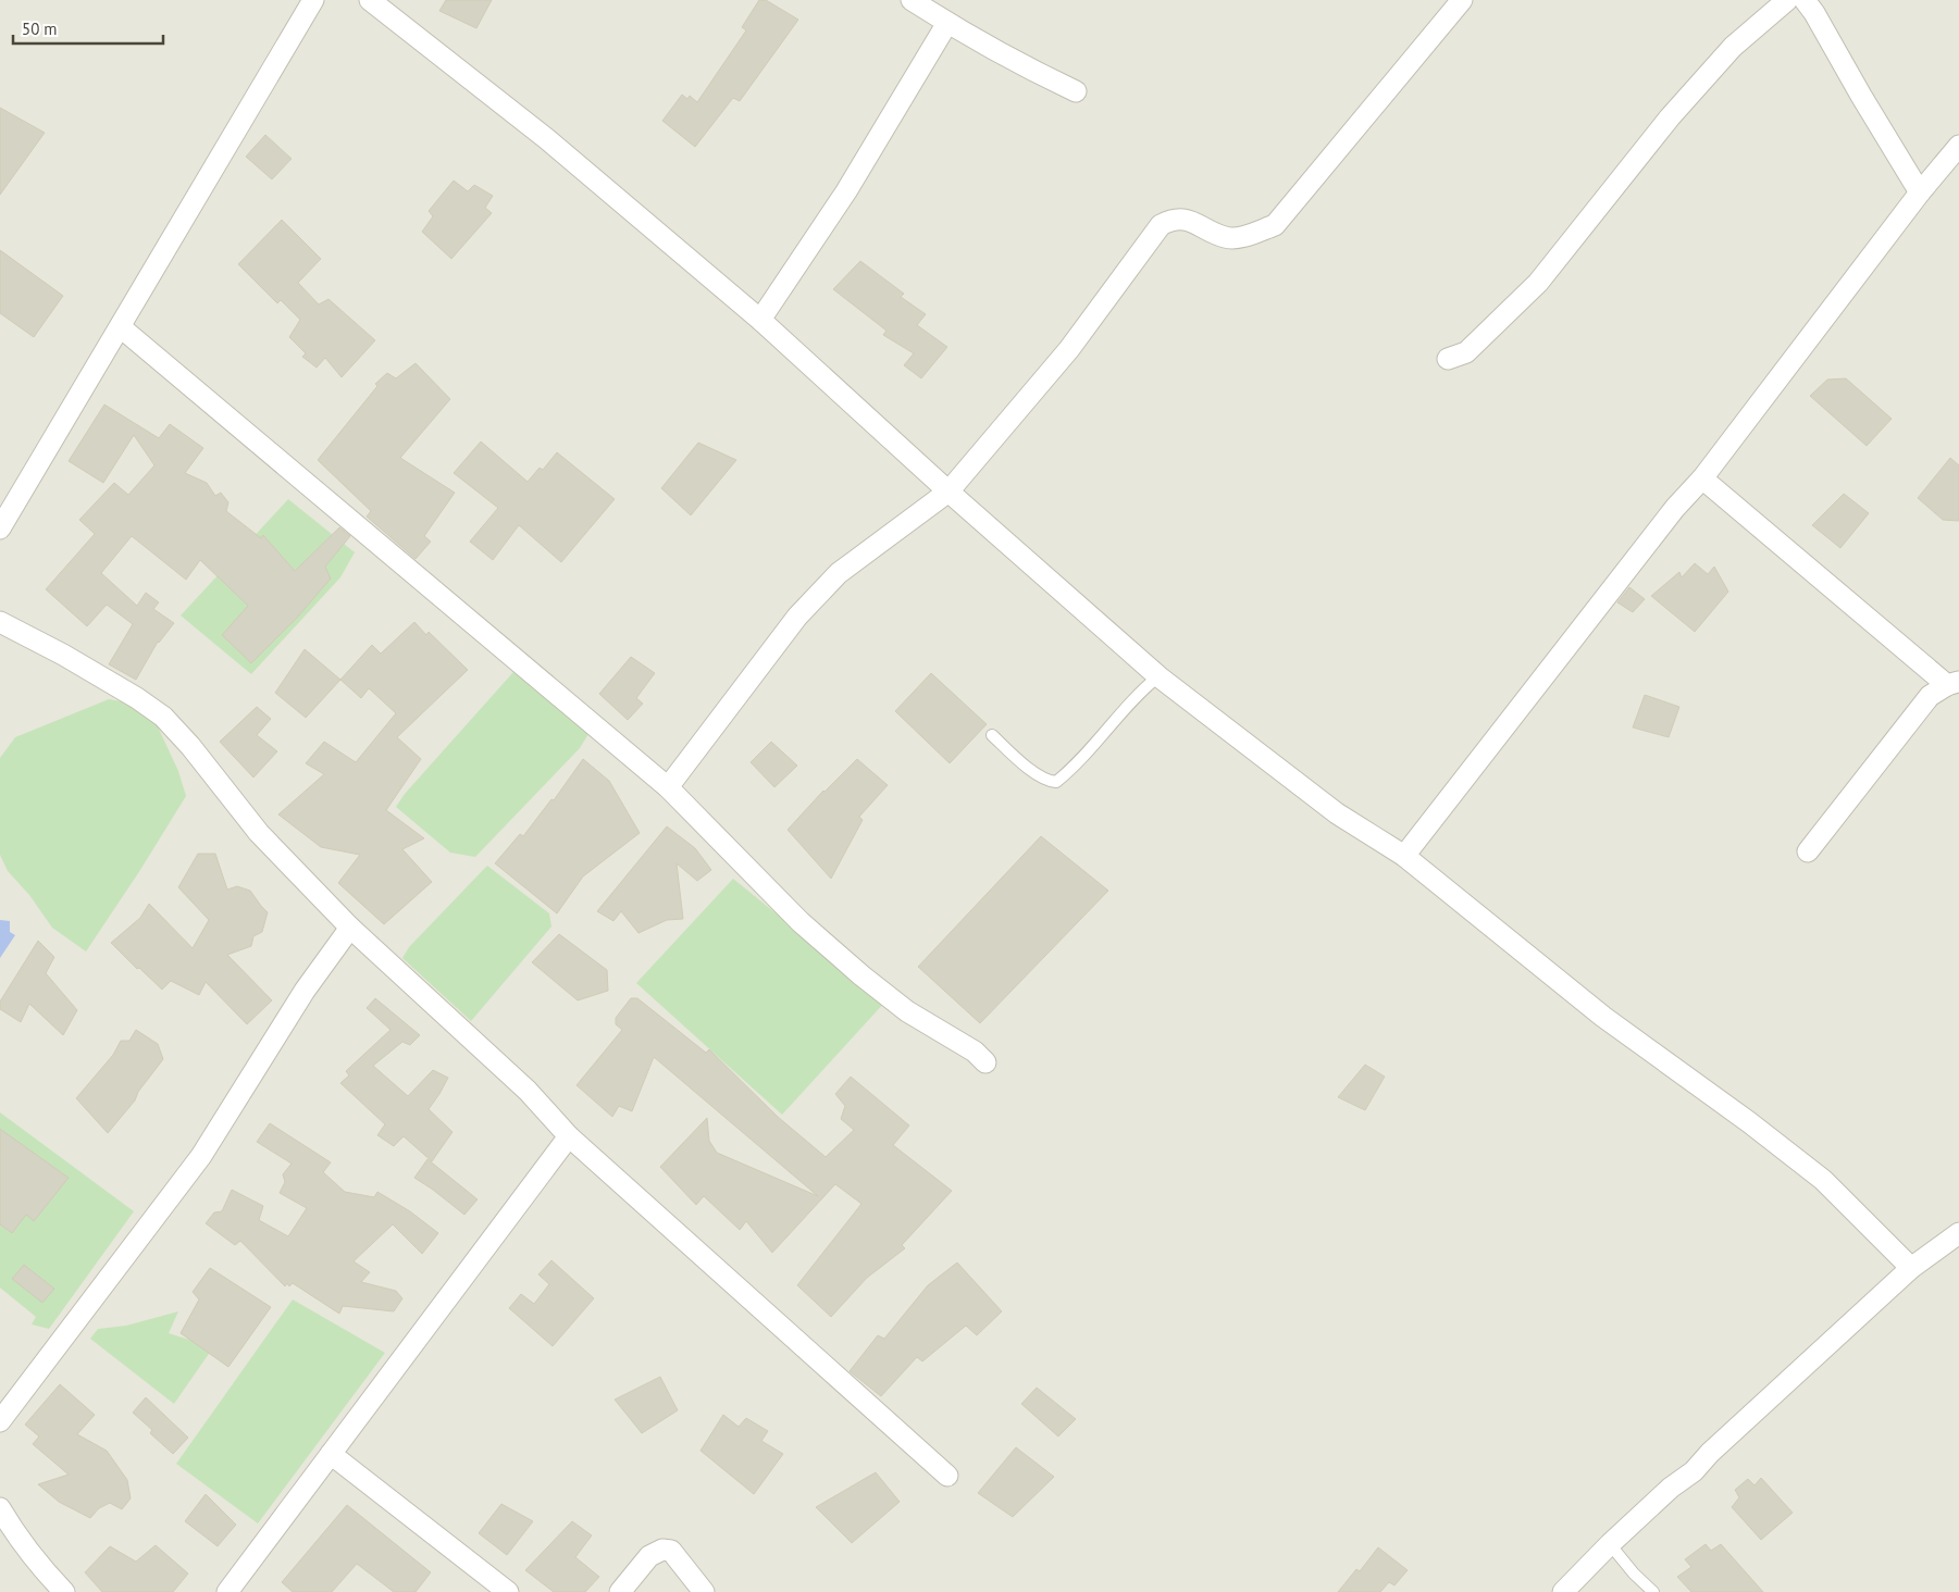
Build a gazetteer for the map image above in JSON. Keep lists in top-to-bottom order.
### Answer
{
  "scale_bar": "50 m"
}
